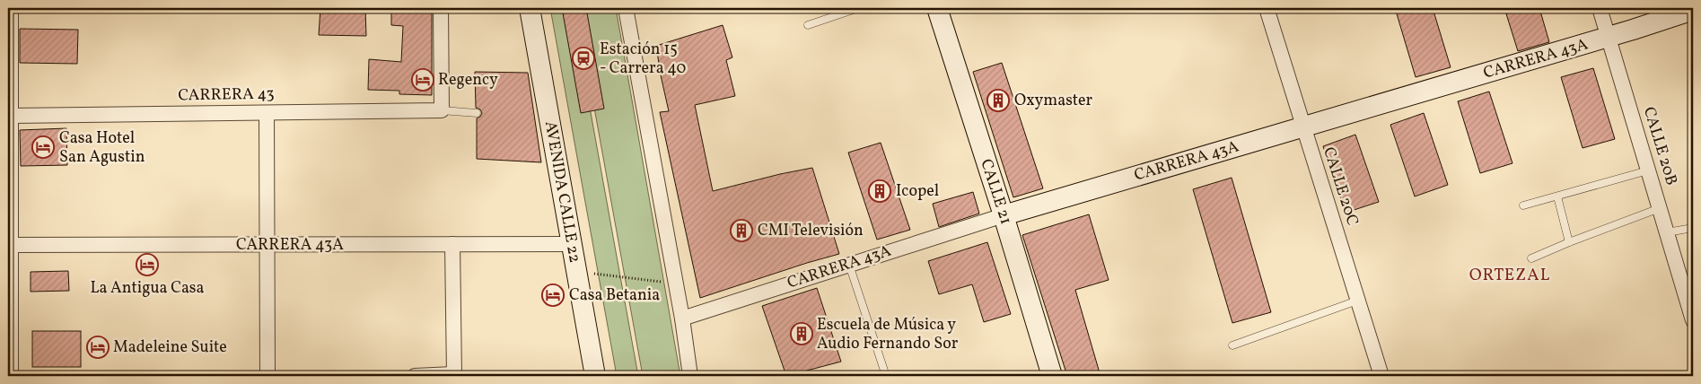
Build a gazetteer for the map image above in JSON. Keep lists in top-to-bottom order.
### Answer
{
  "streets": {
    "street": [
      "CARRERA 43A",
      "CARRERA 43",
      "CALLE 20B",
      "CALLE 20C",
      "AVENIDA CALLE 22",
      "CALLE 21"
    ]
  },
  "crossings": [
    ["CARRERA 43A", "CALLE 20B"],
    ["CARRERA 43A", "CALLE 20C"],
    ["CARRERA 43A", "AVENIDA CALLE 22"],
    ["CARRERA 43A", "CALLE 21"]
  ],
  "districts": ["ORTEZAL"],
  "places": {
    "station": ["Estación 15 - Carrera 40"],
    "hotel": [
      "Regency",
      "Casa Hotel San Agustin",
      "La Antigua Casa",
      "Casa Betania",
      "Madeleine Suite"
    ],
    "building": [
      "Oxymaster",
      "Icopel",
      "CMI Televisión",
      "Escuela de Música y Audio Fernando Sor"
    ]
  }
}
